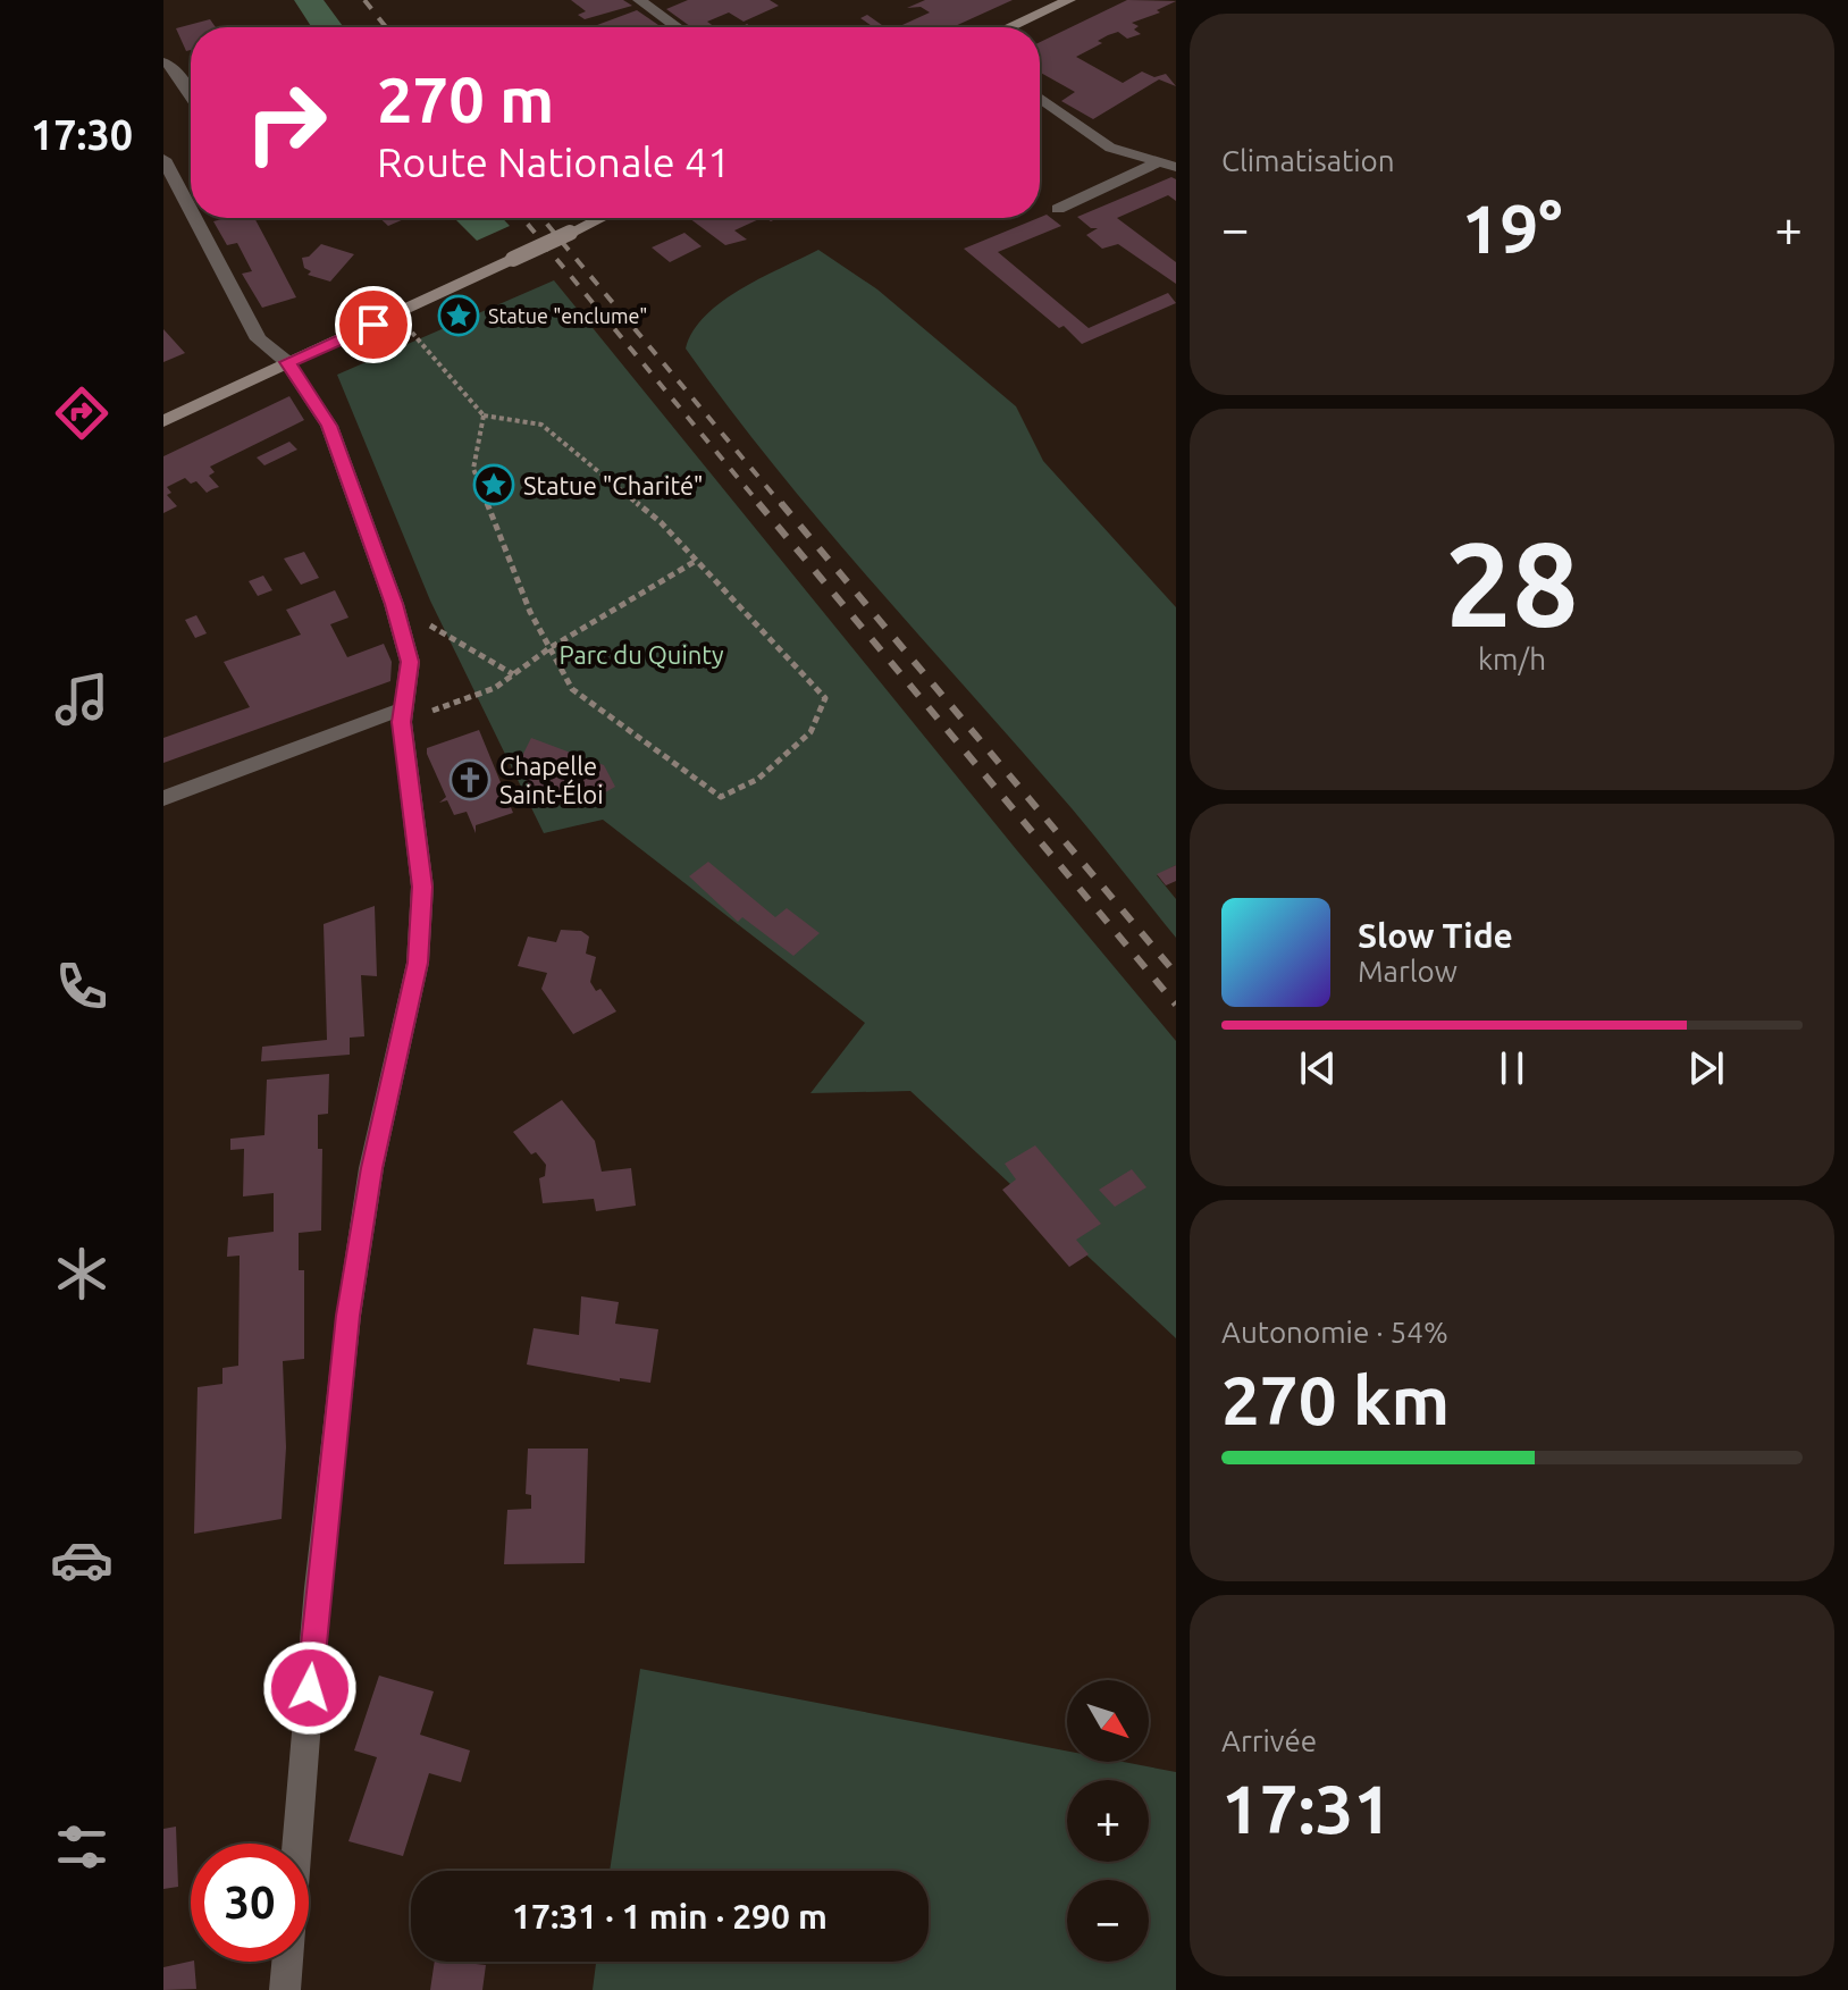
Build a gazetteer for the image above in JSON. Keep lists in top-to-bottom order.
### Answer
{
  "parks": ["Parc du Quinty"],
  "places": {
    "place": ["Statue \"enclume\"", "Statue \"Charité\""],
    "church": ["Chapelle Saint-Éloi"]
  },
  "north": "bottom right",
  "page": {
    "tabs": "17:30",
    "tile": [
      "Climatisation",
      ["28", "km/h"],
      ["Autonomie · 54%", "270 km"],
      ["Arrivée", "17:31"]
    ],
    "turn": ["270 m", "Route Nationale 41"],
    "heat": ["−", "19°", "+"],
    "song": ["Slow Tide", "Marlow"],
    "map_buttons": ["+", "−"],
    "limit": "30",
    "trip": "17:31 · 1 min · 290 m"
  }
}
